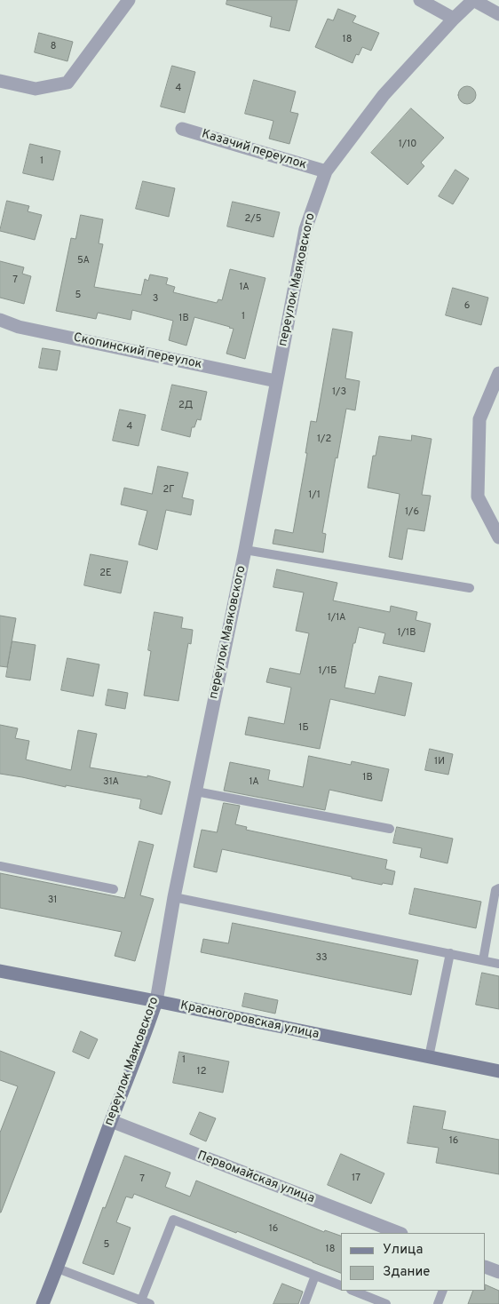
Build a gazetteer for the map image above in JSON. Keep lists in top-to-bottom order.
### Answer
{
  "streets": {
    "street": [
      "Казачий переулок",
      "переулок Маяковского",
      "Скопинский переулок",
      "Красногоровская улица",
      "Первомайская улица"
    ]
  },
  "crossings": [
    ["Казачий переулок", "переулок Маяковского"],
    ["переулок Маяковского", "Скопинский переулок"],
    ["переулок Маяковского", "Красногоровская улица"],
    ["переулок Маяковского", "Первомайская улица"]
  ],
  "house_numbers": [
    "18",
    "8",
    "4",
    "1/10",
    "1",
    "2/5",
    "5А",
    "7",
    "1А",
    "5",
    "3",
    "6",
    "1",
    "1В",
    "1/3",
    "2Д",
    "4",
    "1/2",
    "2Г",
    "1/1",
    "1/6",
    "2Е",
    "1/1А",
    "1/1В",
    "1/1Б",
    "1Б",
    "1И",
    "1В",
    "31А",
    "1А",
    "31",
    "33",
    "1",
    "12",
    "16",
    "17",
    "7",
    "16",
    "5",
    "18"
  ],
  "legend": ["Улица", "Здание"]
}
